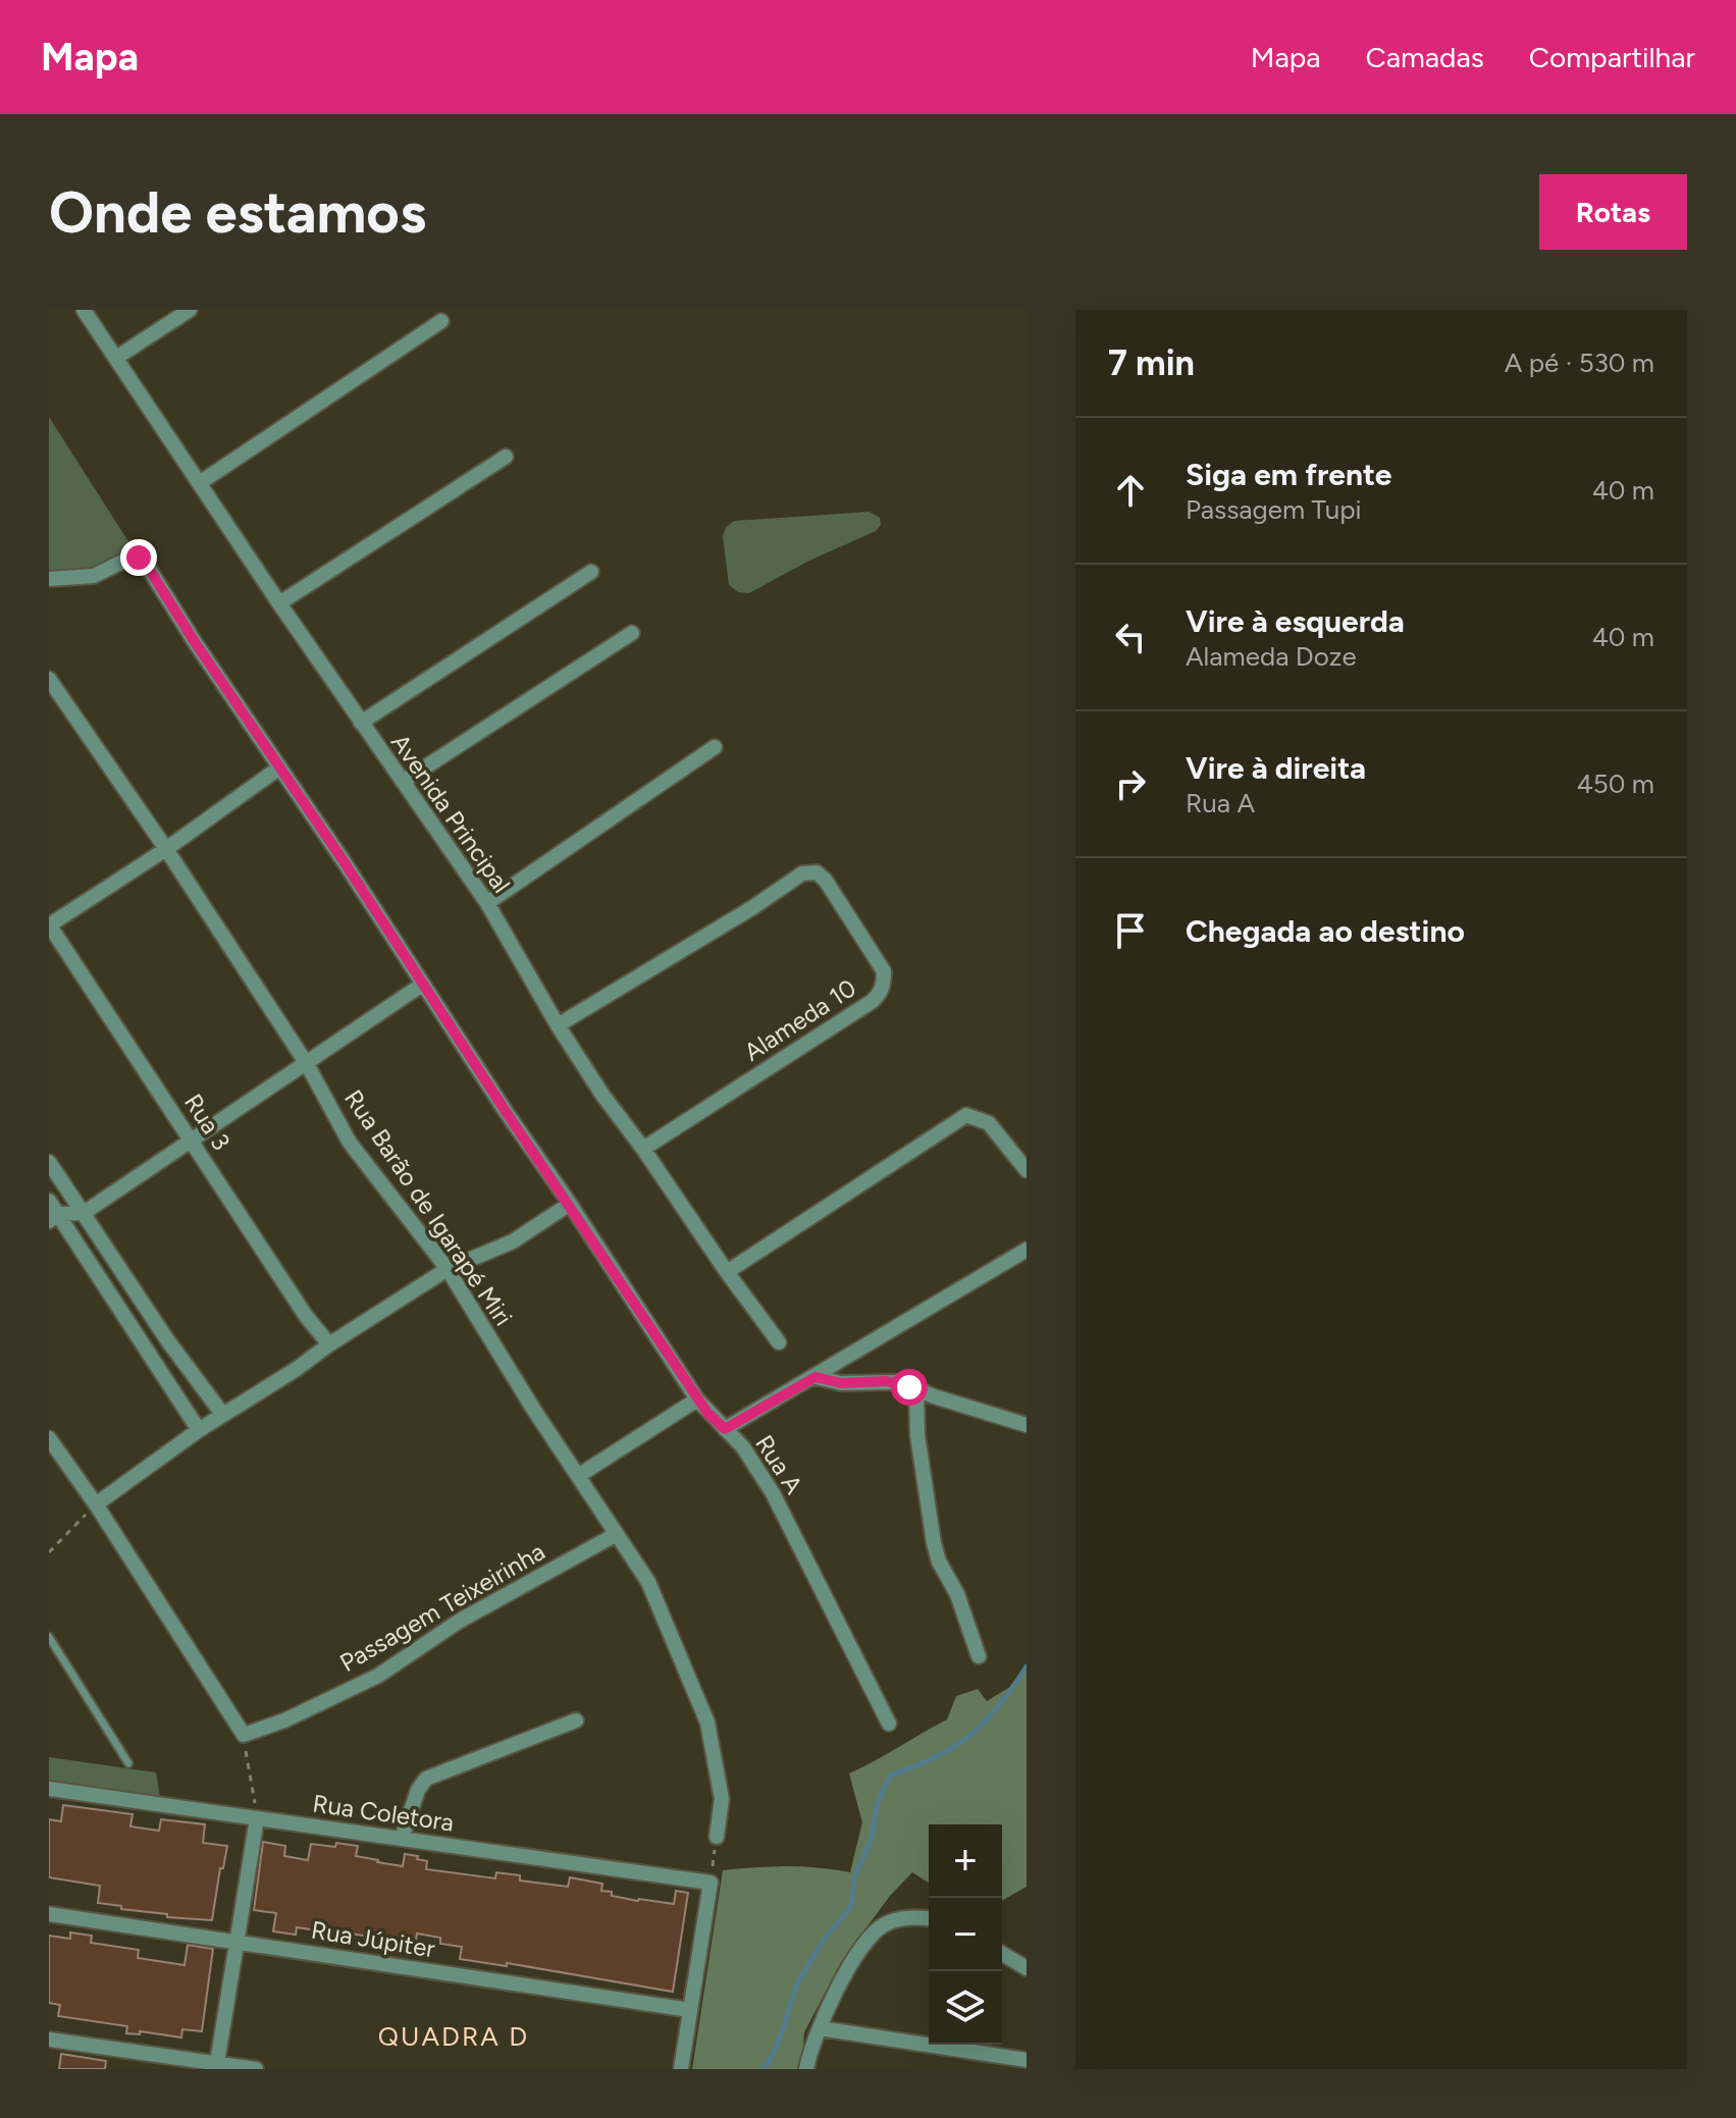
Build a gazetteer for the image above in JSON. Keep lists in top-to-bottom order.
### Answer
{
  "streets": {
    "street": [
      "Avenida Principal",
      "Alameda 10",
      "Rua 3",
      "Rua Barão de Igarapé Miri",
      "Rua A",
      "Passagem Teixeirinha",
      "Rua Coletora",
      "Rua Júpiter"
    ]
  },
  "crossings": [
    ["Avenida Principal", "Alameda 10"],
    ["Rua Barão de Igarapé Miri", "Passagem Teixeirinha"]
  ],
  "districts": ["QUADRA D"],
  "page": {
    "header": "Mapa",
    "nav": ["Mapa", "Camadas", "Compartilhar"],
    "buttons": "Rotas",
    "title": "Onde estamos",
    "heading": ["7 min", "A pé · 530 m"],
    "list": [
      ["Siga em frente", "Passagem Tupi", "40 m"],
      ["Vire à esquerda", "Alameda Doze", "40 m"],
      ["Vire à direita", "Rua A", "450 m"],
      "Chegada ao destino"
    ],
    "map_buttons": ["+", "−"]
  }
}
